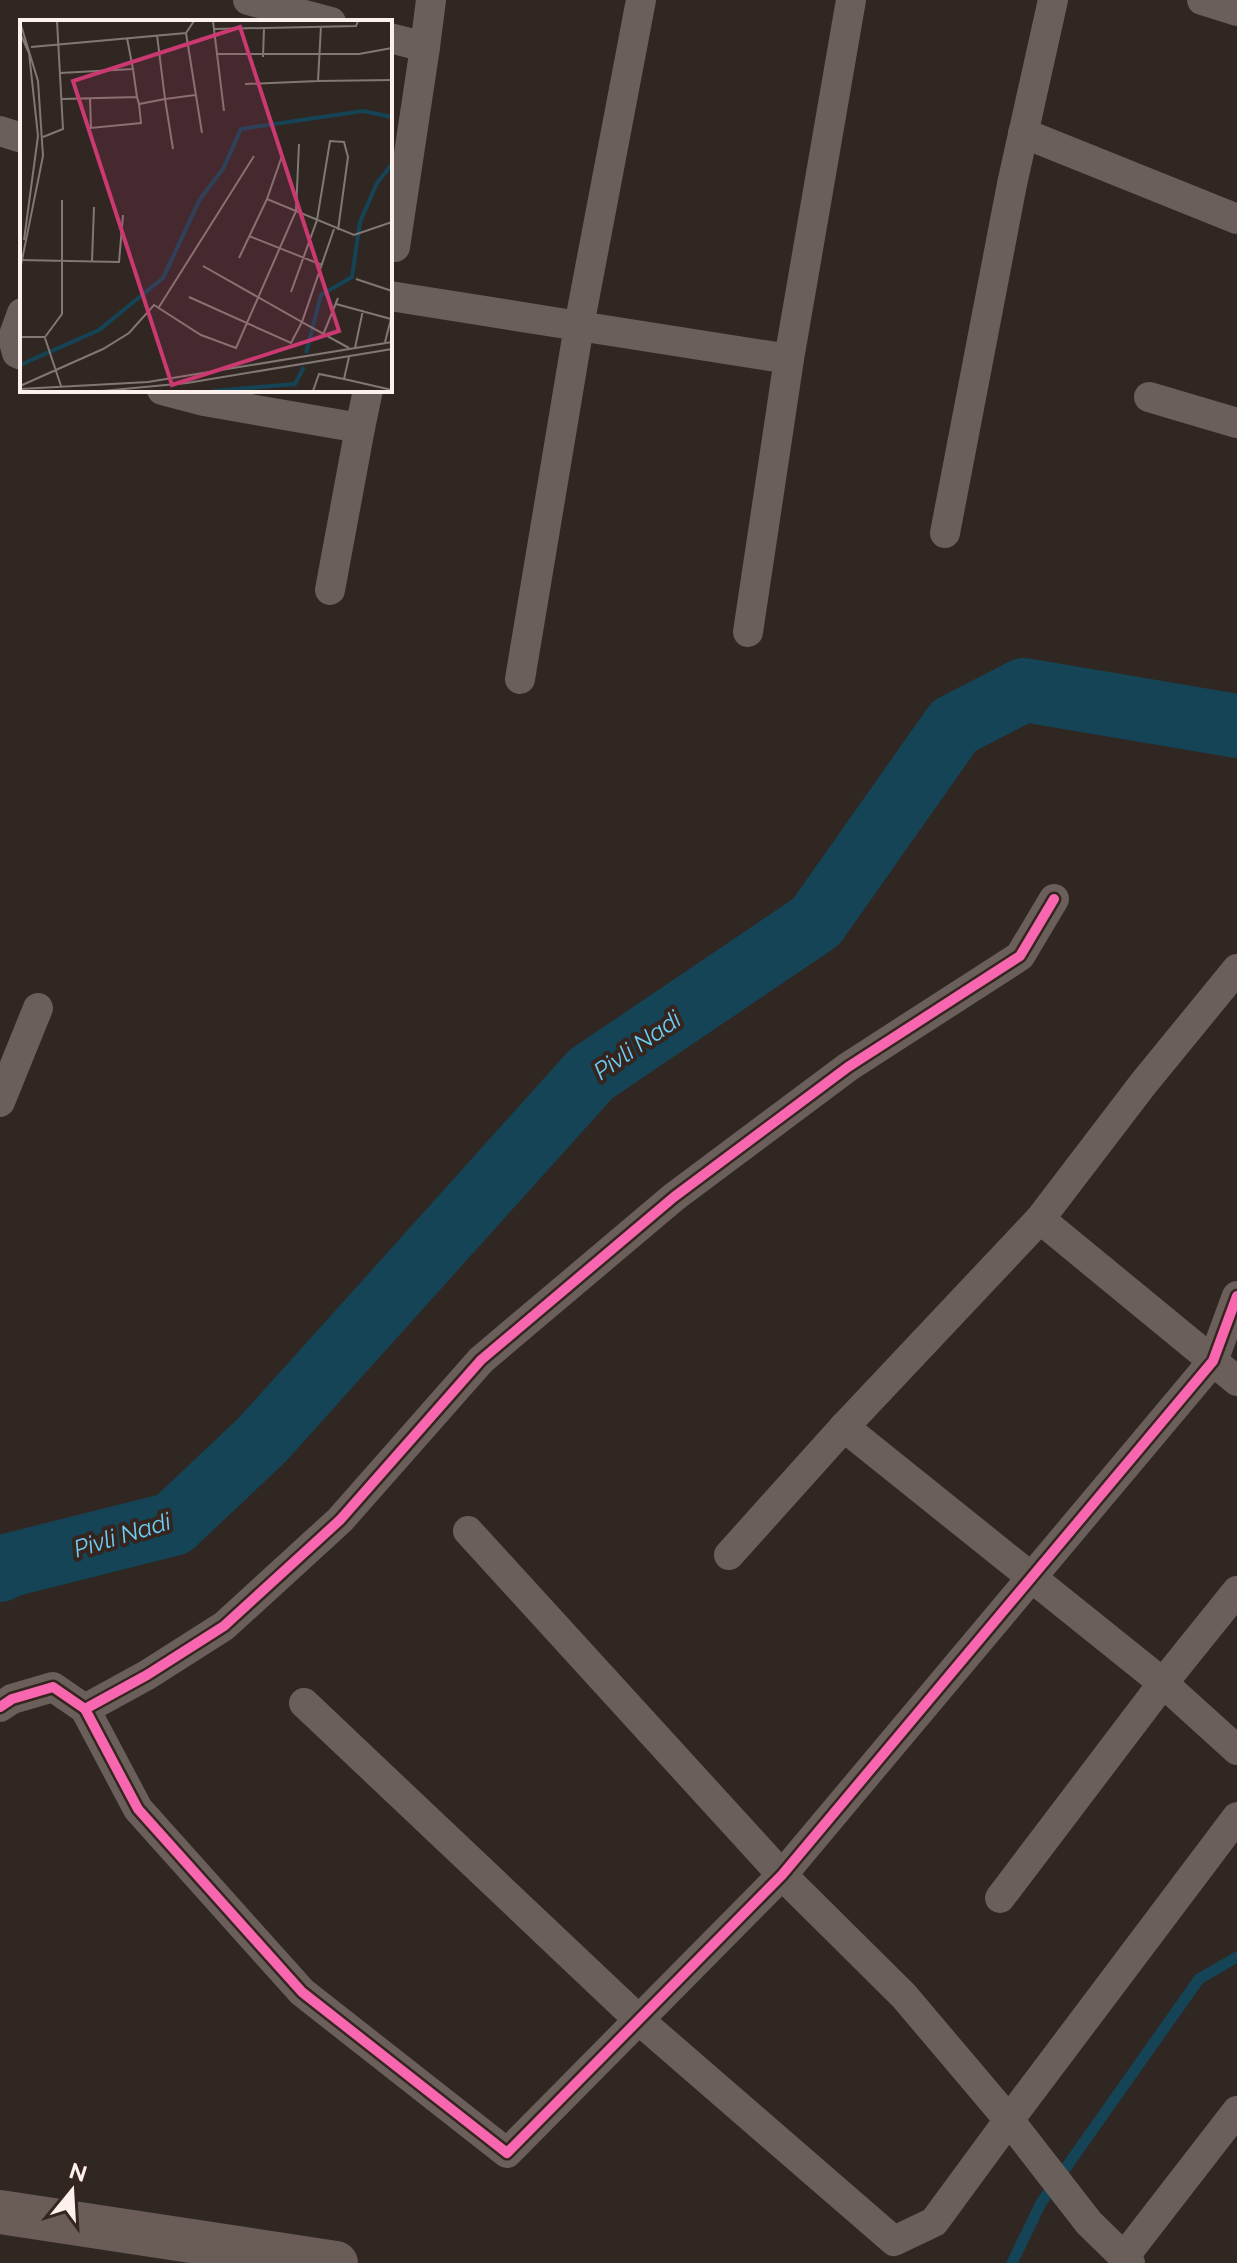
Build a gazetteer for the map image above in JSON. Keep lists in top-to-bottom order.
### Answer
{
  "water": ["Pivli Nadi"],
  "north": "top"
}
